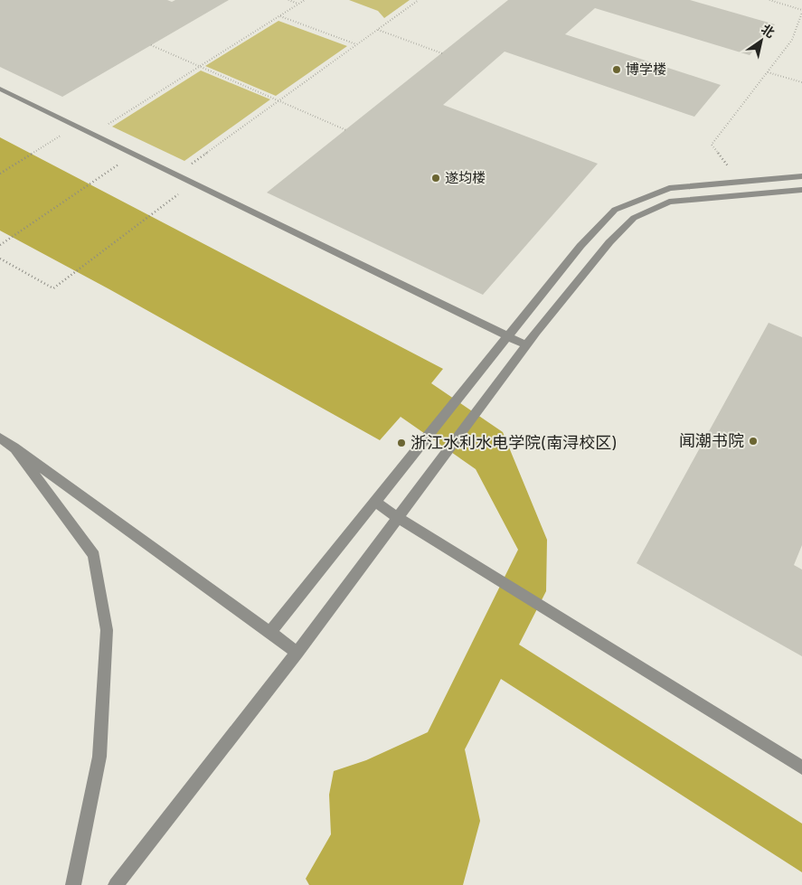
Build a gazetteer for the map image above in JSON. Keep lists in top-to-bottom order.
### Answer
{
  "places": [
    "博学楼",
    "遂均楼",
    "闻潮书院",
    "浙江水利水电学院(南浔校区)"
  ],
  "north": "top right"
}
